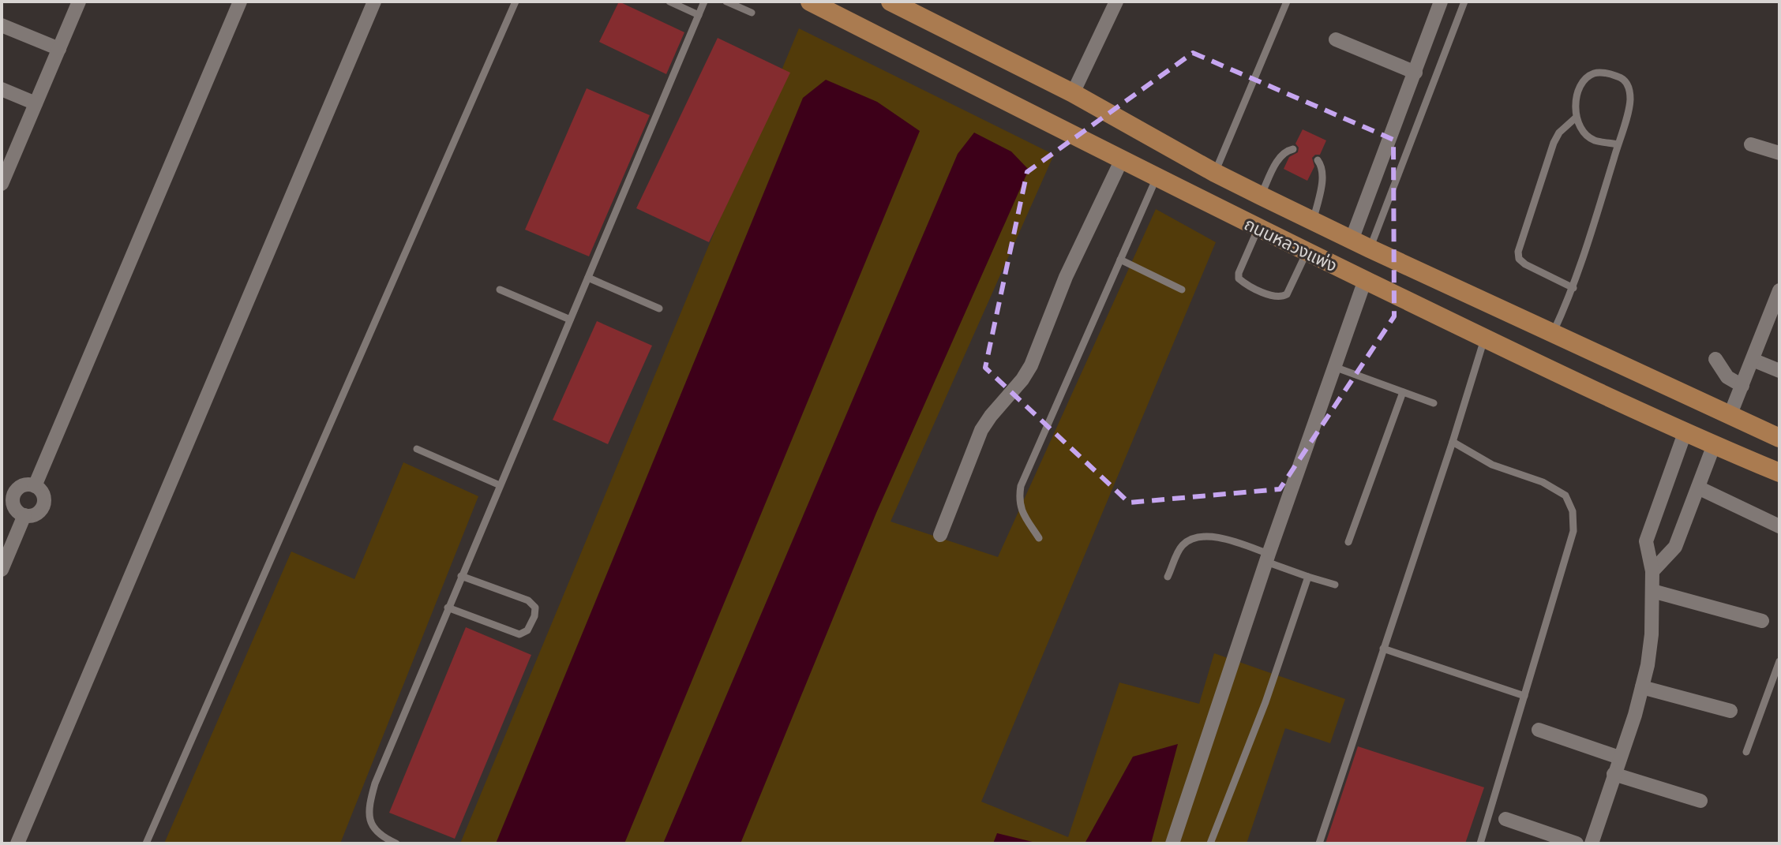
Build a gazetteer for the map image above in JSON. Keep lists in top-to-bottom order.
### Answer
{
  "streets": {
    "main road": ["ถนนหลวงแพ่ง"]
  }
}
